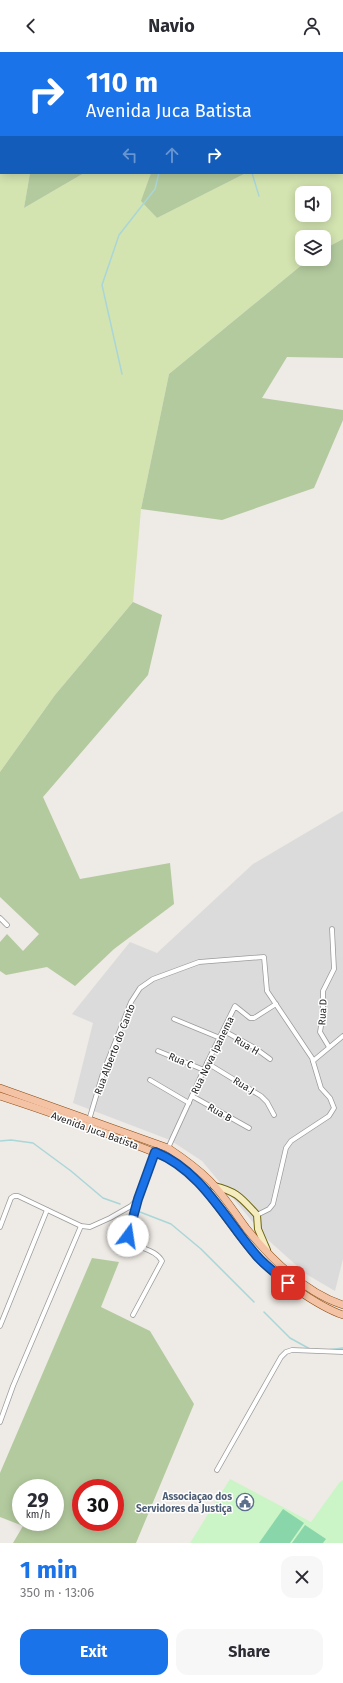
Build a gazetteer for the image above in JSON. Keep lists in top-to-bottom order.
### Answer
{
  "streets": {
    "main road": ["Avenida Juca Batista"],
    "street": [
      "Rua D",
      "Rua H",
      "Rua Alberto do Canto",
      "Rua Nova Ipanema",
      "Rua C",
      "Rua J",
      "Rua B"
    ]
  },
  "crossings": [
    ["Rua H", "Rua Nova Ipanema"],
    ["Rua Alberto do Canto", "Rua Nova Ipanema"],
    ["Rua Alberto do Canto", "Avenida Juca Batista"],
    ["Rua Nova Ipanema", "Rua C"],
    ["Rua Nova Ipanema", "Rua J"],
    ["Rua Nova Ipanema", "Rua B"],
    ["Rua Nova Ipanema", "Avenida Juca Batista"]
  ],
  "places": {
    "public building": ["Associaçao dos Servidores da Justiça"]
  },
  "page": {
    "header": "Navio",
    "turn": ["110 m", "Avenida Juca Batista"],
    "speed": "29 km/h",
    "limit": "30",
    "heading": ["1 min", "350 m · 13:06"],
    "buttons": ["Exit", "Share"]
  }
}
